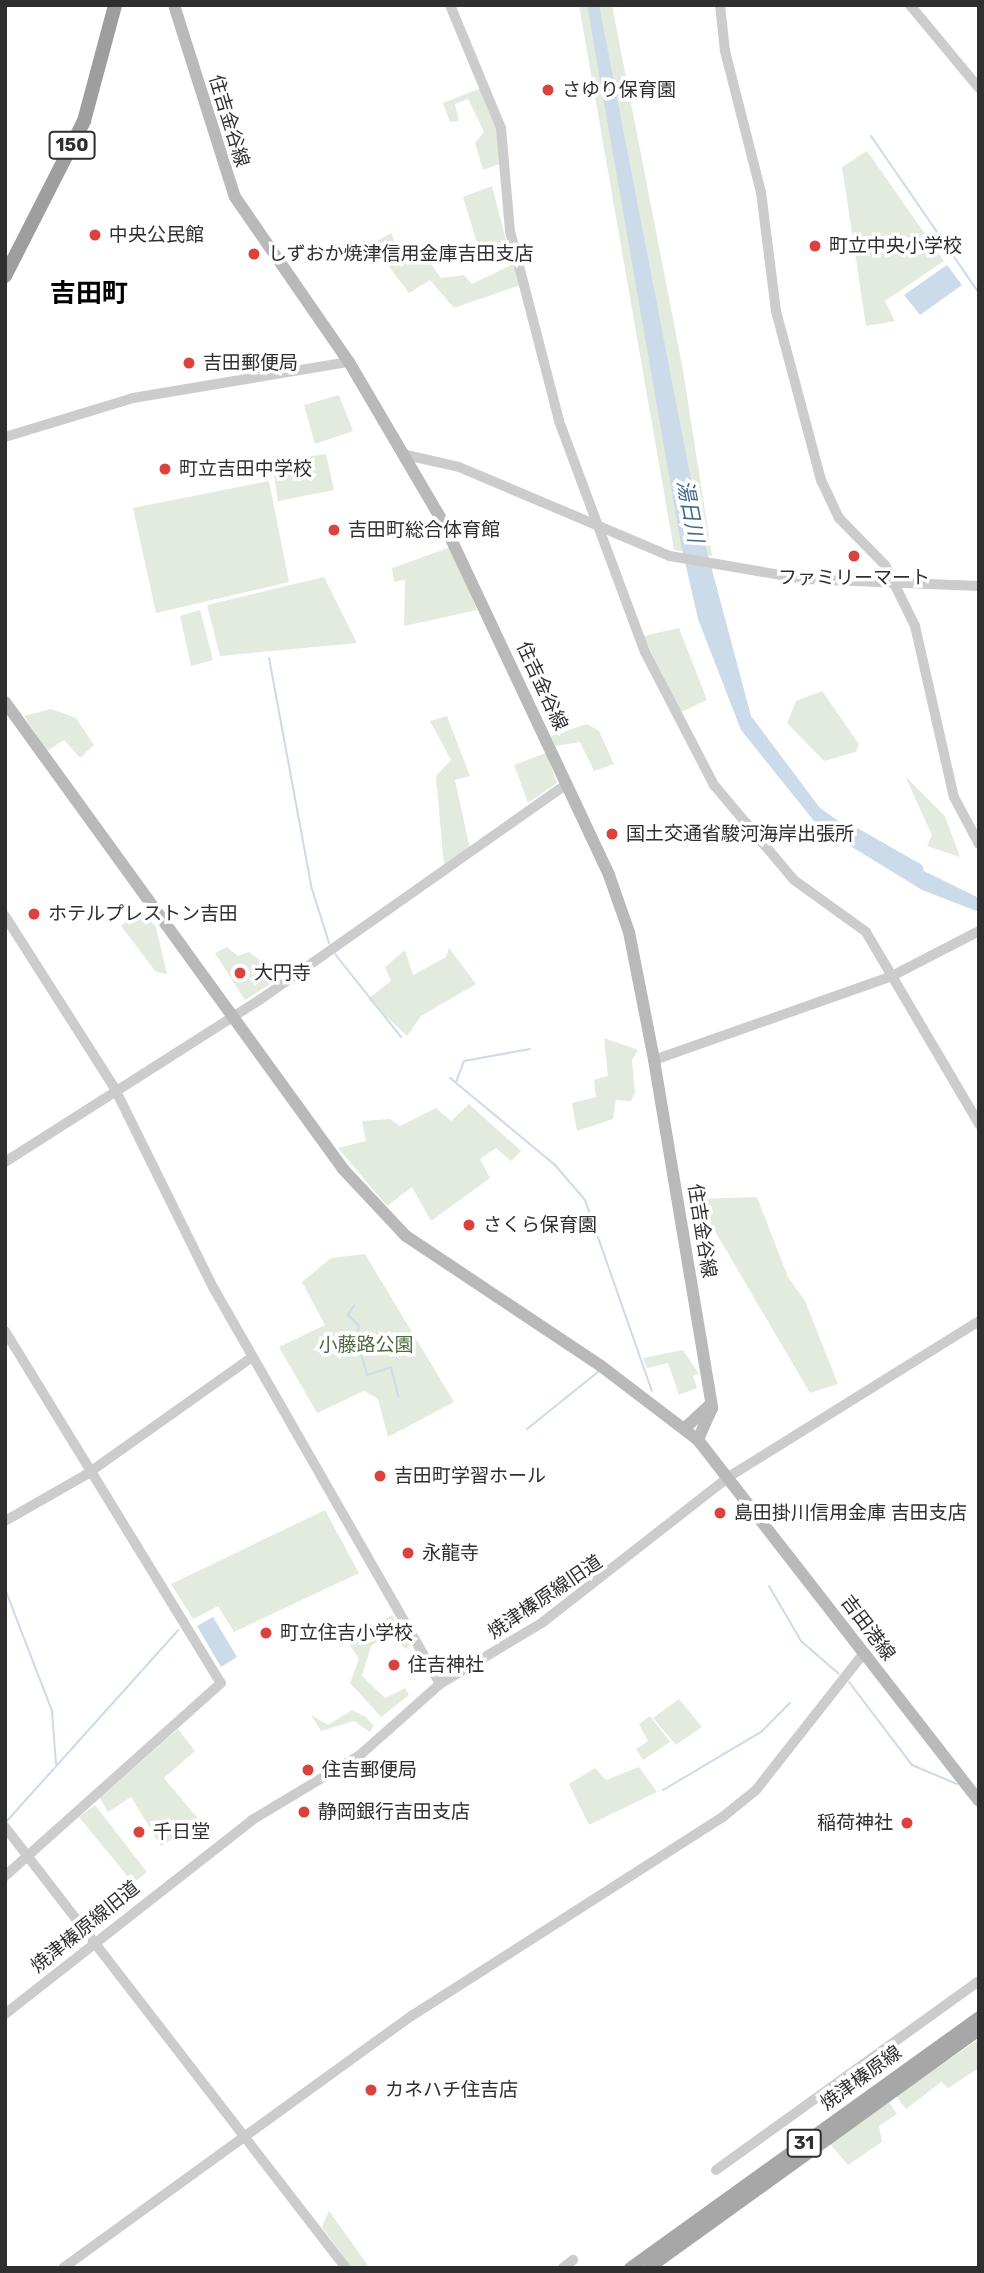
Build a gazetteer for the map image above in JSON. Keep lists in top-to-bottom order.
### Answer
{
  "streets": {
    "highway": ["150"],
    "main road": [
      "住吉金谷線",
      "吉田港線",
      "焼津榛原線",
      "31"
    ],
    "street": ["焼津榛原線旧道"]
  },
  "crossings": [
    ["焼津榛原線旧道", "吉田港線"]
  ],
  "districts": ["吉田町"],
  "water": ["湯日川"],
  "parks": ["小藤路公園"],
  "places": [
    "さゆり保育園",
    "中央公民館",
    "町立中央小学校",
    "しずおか焼津信用金庫吉田支店",
    "吉田郵便局",
    "町立吉田中学校",
    "吉田町総合体育館",
    "ファミリーマート",
    "国土交通省駿河海岸出張所",
    "ホテルプレストン吉田",
    "大円寺",
    "さくら保育園",
    "吉田町学習ホール",
    "島田掛川信用金庫 吉田支店",
    "永龍寺",
    "町立住吉小学校",
    "住吉神社",
    "住吉郵便局",
    "静岡銀行吉田支店",
    "稲荷神社",
    "千日堂",
    "カネハチ住吉店"
  ]
}
